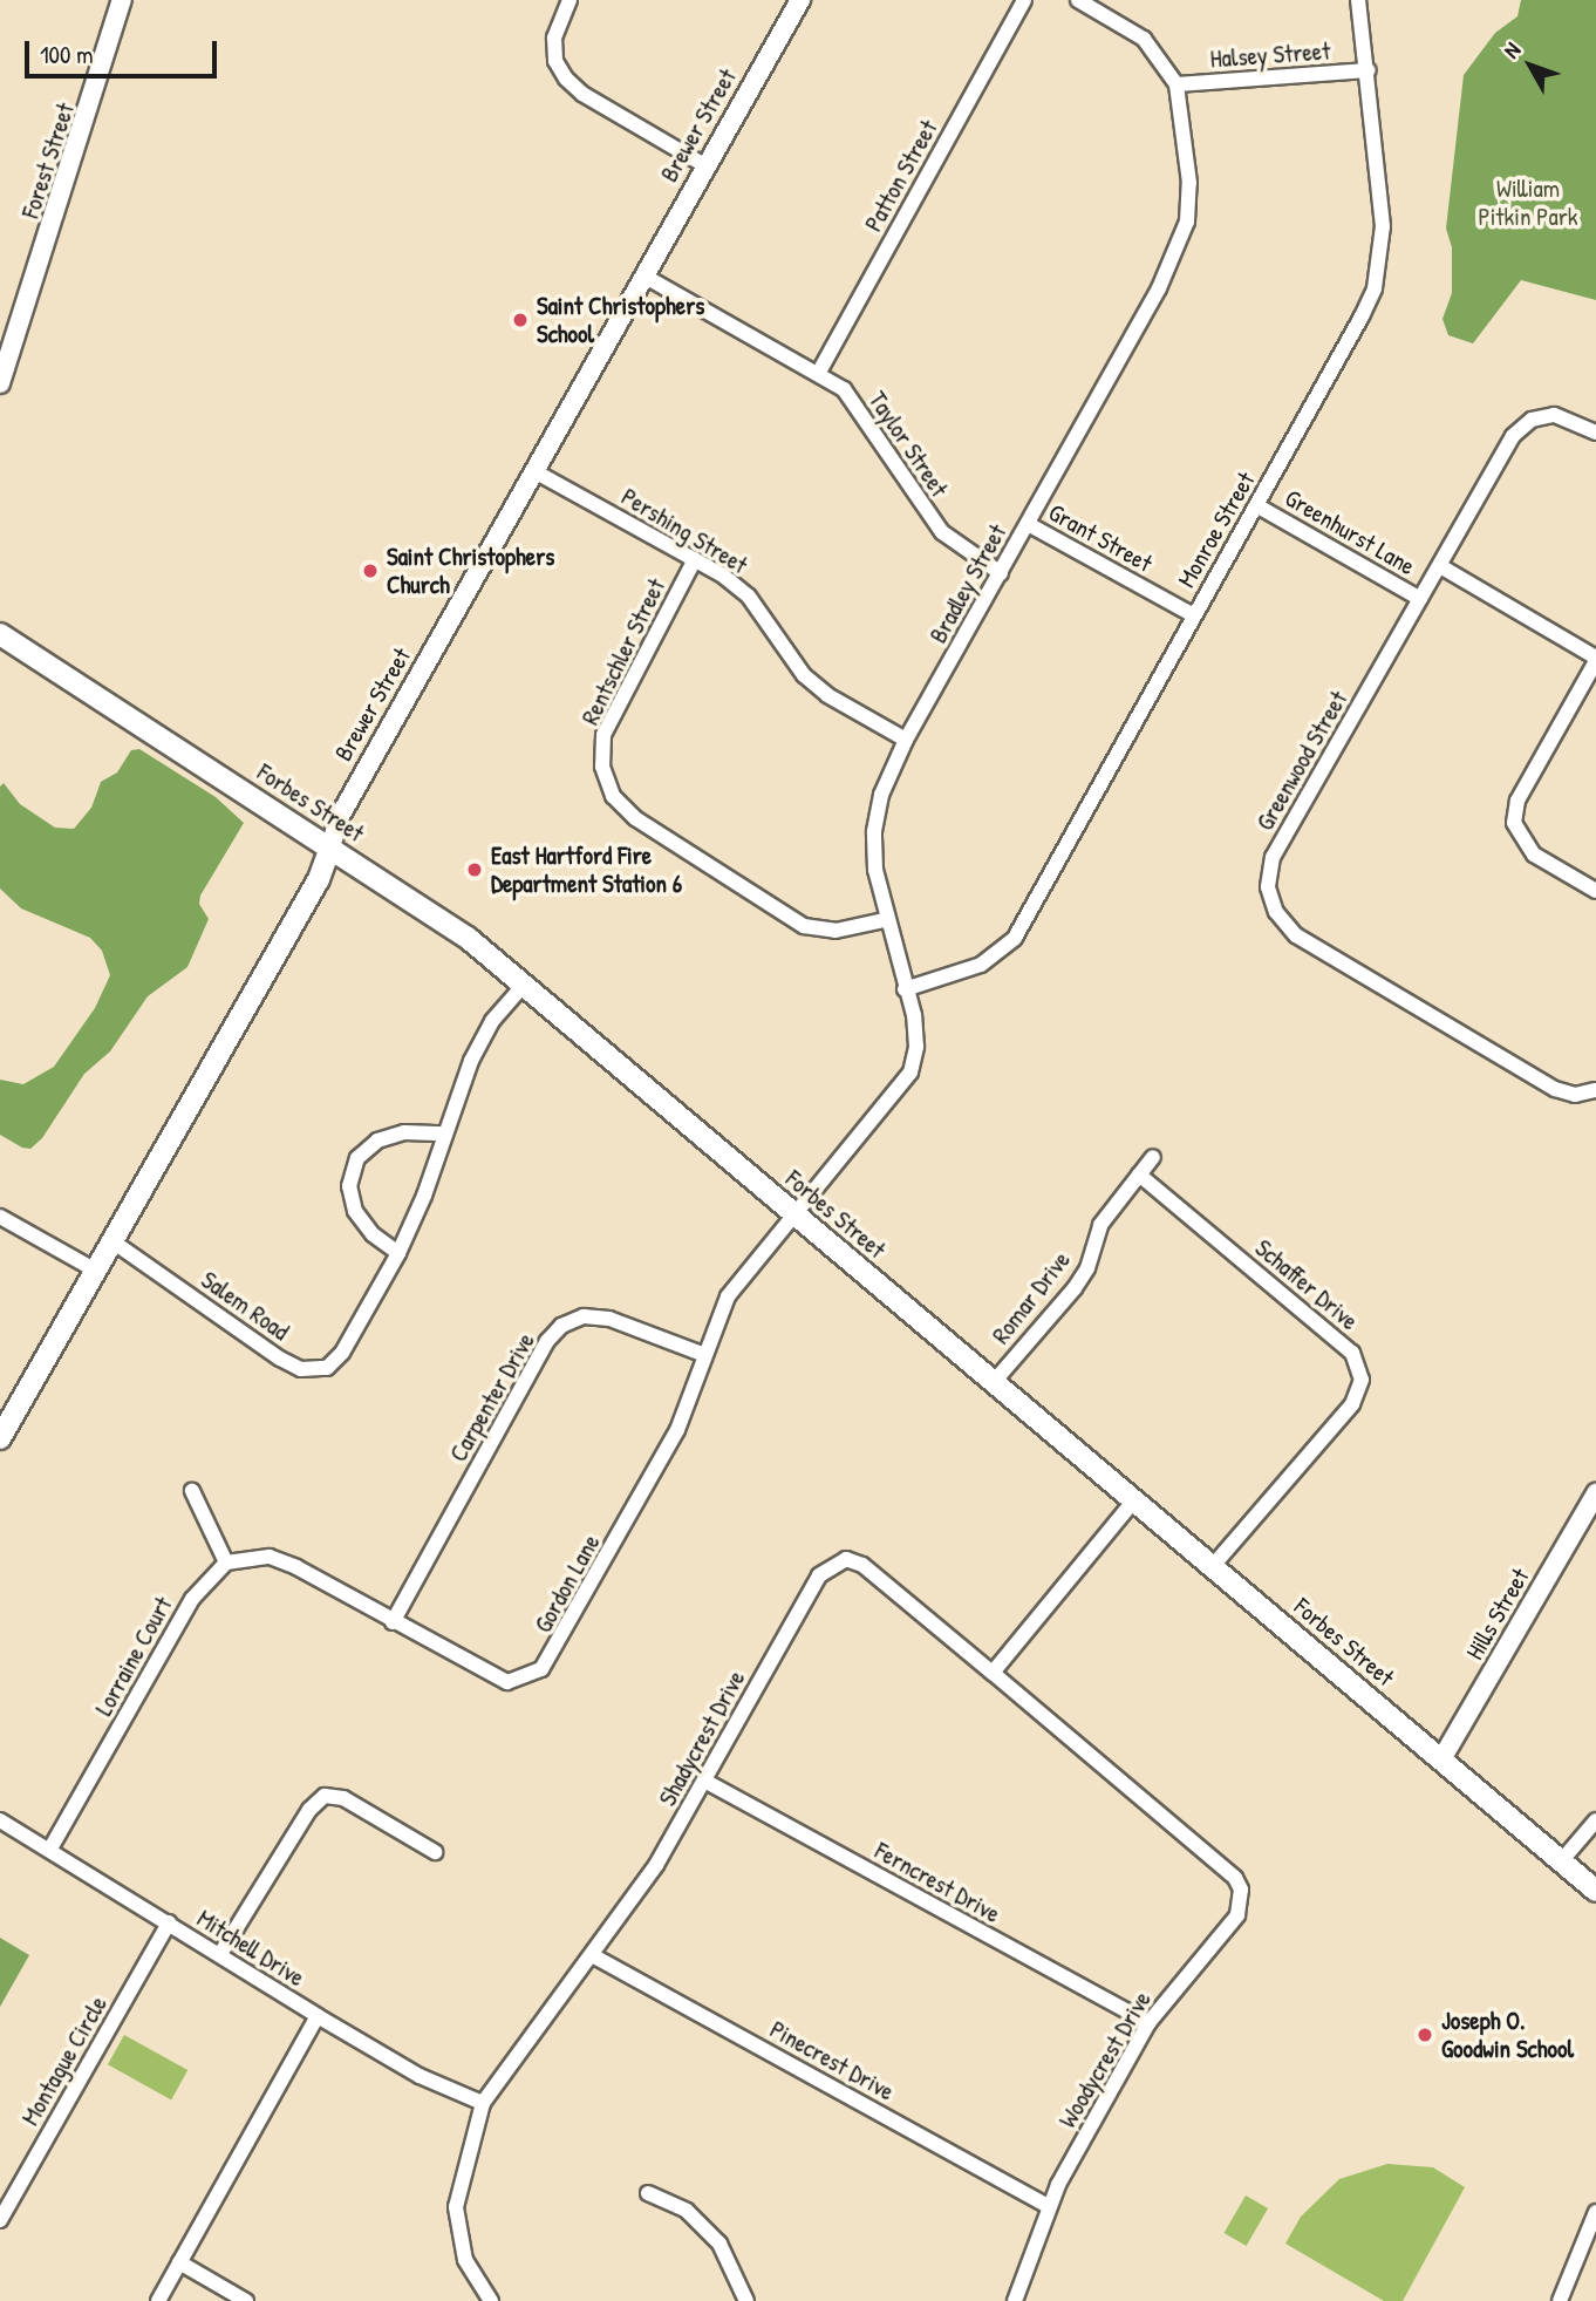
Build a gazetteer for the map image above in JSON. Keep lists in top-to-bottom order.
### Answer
{
  "streets": {
    "main road": ["Brewer Street", "Forbes Street"],
    "street": [
      "Halsey Street",
      "Forest Street",
      "Patton Street",
      "Taylor Street",
      "Monroe Street",
      "Pershing Street",
      "Greenhurst Lane",
      "Grant Street",
      "Bradley Street",
      "Rentschler Street",
      "Greenwood Street",
      "Schaffer Drive",
      "Romar Drive",
      "Salem Road",
      "Carpenter Drive",
      "Gordon Lane",
      "Hills Street",
      "Lorraine Court",
      "Shadycrest Drive",
      "Ferncrest Drive",
      "Mitchell Drive",
      "Woodycrest Drive",
      "Montague Circle",
      "Pinecrest Drive"
    ]
  },
  "crossings": [
    ["Halsey Street", "Monroe Street"],
    ["Halsey Street", "Bradley Street"],
    ["Brewer Street", "Taylor Street"],
    ["Brewer Street", "Pershing Street"],
    ["Brewer Street", "Forbes Street"],
    ["Brewer Street", "Salem Road"],
    ["Patton Street", "Taylor Street"],
    ["Taylor Street", "Bradley Street"],
    ["Monroe Street", "Greenhurst Lane"],
    ["Monroe Street", "Grant Street"],
    ["Monroe Street", "Bradley Street"],
    ["Pershing Street", "Bradley Street"],
    ["Pershing Street", "Rentschler Street"],
    ["Greenhurst Lane", "Greenwood Street"],
    ["Grant Street", "Bradley Street"],
    ["Bradley Street", "Rentschler Street"],
    ["Bradley Street", "Forbes Street"],
    ["Bradley Street", "Gordon Lane"],
    ["Forbes Street", "Schaffer Drive"],
    ["Forbes Street", "Romar Drive"],
    ["Forbes Street", "Salem Road"],
    ["Forbes Street", "Gordon Lane"],
    ["Forbes Street", "Hills Street"],
    ["Schaffer Drive", "Romar Drive"],
    ["Carpenter Drive", "Gordon Lane"],
    ["Gordon Lane", "Lorraine Court"],
    ["Lorraine Court", "Mitchell Drive"],
    ["Shadycrest Drive", "Ferncrest Drive"],
    ["Shadycrest Drive", "Mitchell Drive"],
    ["Shadycrest Drive", "Woodycrest Drive"],
    ["Shadycrest Drive", "Pinecrest Drive"],
    ["Ferncrest Drive", "Woodycrest Drive"],
    ["Mitchell Drive", "Montague Circle"],
    ["Woodycrest Drive", "Pinecrest Drive"]
  ],
  "parks": ["William Pitkin Park"],
  "places": [
    "Saint Christophers School",
    "Saint Christophers Church",
    "East Hartford Fire Department Station 6",
    "Joseph O. Goodwin School"
  ],
  "scale_bar": "100 m",
  "north": "top left"
}
